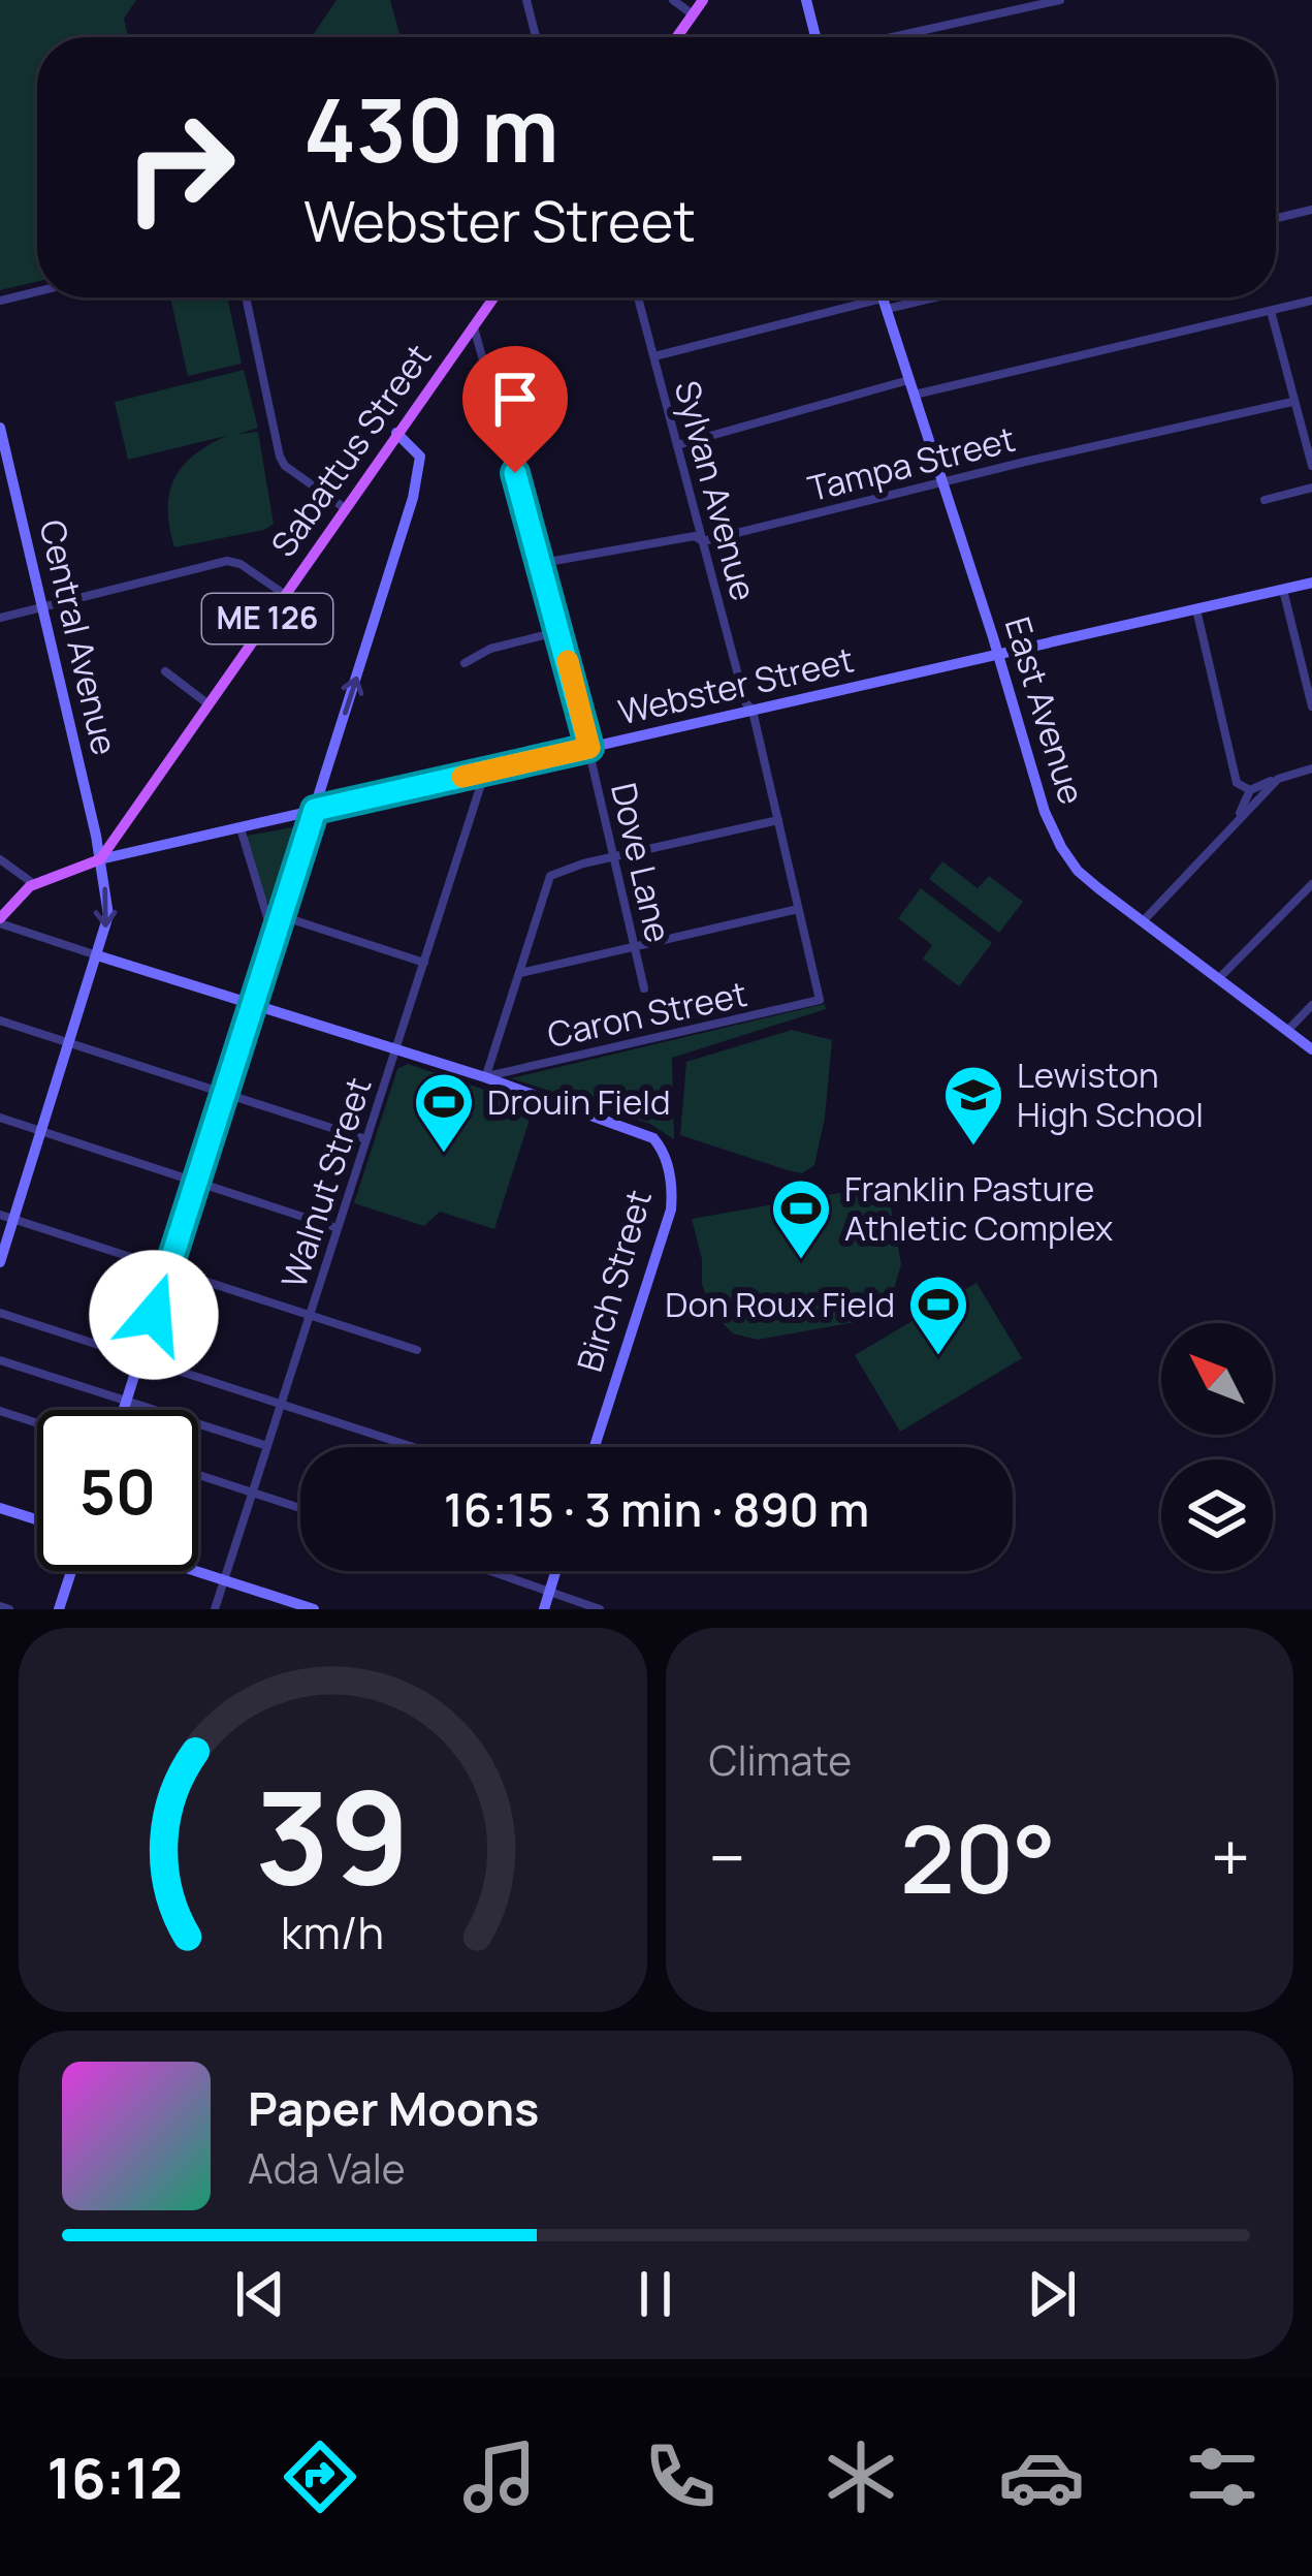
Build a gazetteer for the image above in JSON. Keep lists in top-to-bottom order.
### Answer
{
  "streets": {
    "main road": ["Sabattus Street", "ME 126"],
    "street": [
      "Tampa Street",
      "Sylvan Avenue",
      "Central Avenue",
      "Webster Street",
      "East Avenue",
      "Dove Lane",
      "Caron Street",
      "Walnut Street",
      "Birch Street"
    ]
  },
  "crossings": [
    ["Sabattus Street", "Central Avenue"],
    ["Sabattus Street", "Webster Street"],
    ["Sabattus Street", "Dove Lane"],
    ["Tampa Street", "Sylvan Avenue"],
    ["Tampa Street", "East Avenue"],
    ["Tampa Street", "Dove Lane"],
    ["Sylvan Avenue", "Webster Street"],
    ["Sylvan Avenue", "Caron Street"],
    ["Central Avenue", "Webster Street"],
    ["Central Avenue", "Birch Street"],
    ["Webster Street", "East Avenue"],
    ["Webster Street", "Dove Lane"],
    ["Webster Street", "Walnut Street"],
    ["Caron Street", "Birch Street"],
    ["Walnut Street", "Birch Street"]
  ],
  "places": {
    "school or university": ["Lewiston High School"],
    "sports": ["Drouin Field", "Franklin Pasture Athletic Complex", "Don Roux Field"]
  },
  "north": "top left",
  "page": {
    "turn": ["430 m", "Webster Street"],
    "limit": "50",
    "trip": "16:15 · 3 min · 890 m",
    "tile": "Climate",
    "heat": ["−", "20°", "+"],
    "song": ["Paper Moons", "Ada Vale"],
    "tabs": "16:12",
    "gauge": ["39", "km/h"]
  }
}
